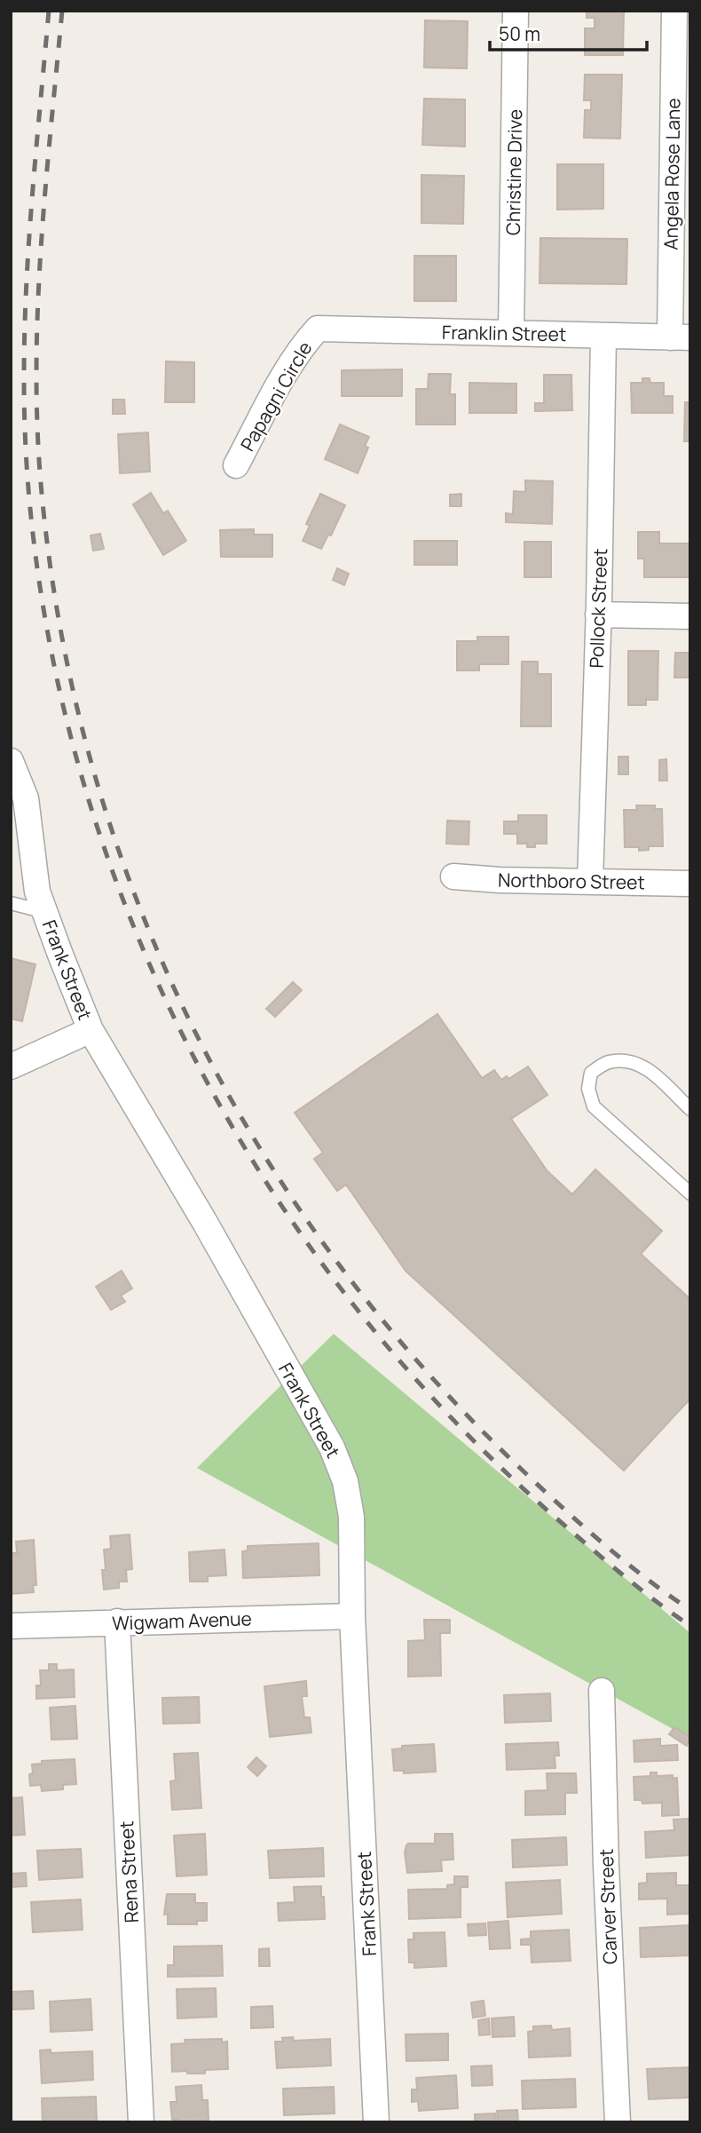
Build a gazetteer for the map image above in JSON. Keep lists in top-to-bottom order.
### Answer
{
  "streets": {
    "street": [
      "Christine Drive",
      "Angela Rose Lane",
      "Franklin Street",
      "Papagni Circle",
      "Pollock Street",
      "Northboro Street",
      "Frank Street",
      "Wigwam Avenue",
      "Rena Street",
      "Carver Street"
    ]
  },
  "crossings": [
    ["Christine Drive", "Franklin Street"],
    ["Angela Rose Lane", "Franklin Street"],
    ["Franklin Street", "Papagni Circle"],
    ["Franklin Street", "Pollock Street"],
    ["Pollock Street", "Northboro Street"],
    ["Frank Street", "Wigwam Avenue"],
    ["Wigwam Avenue", "Rena Street"]
  ],
  "scale_bar": "50 m"
}
